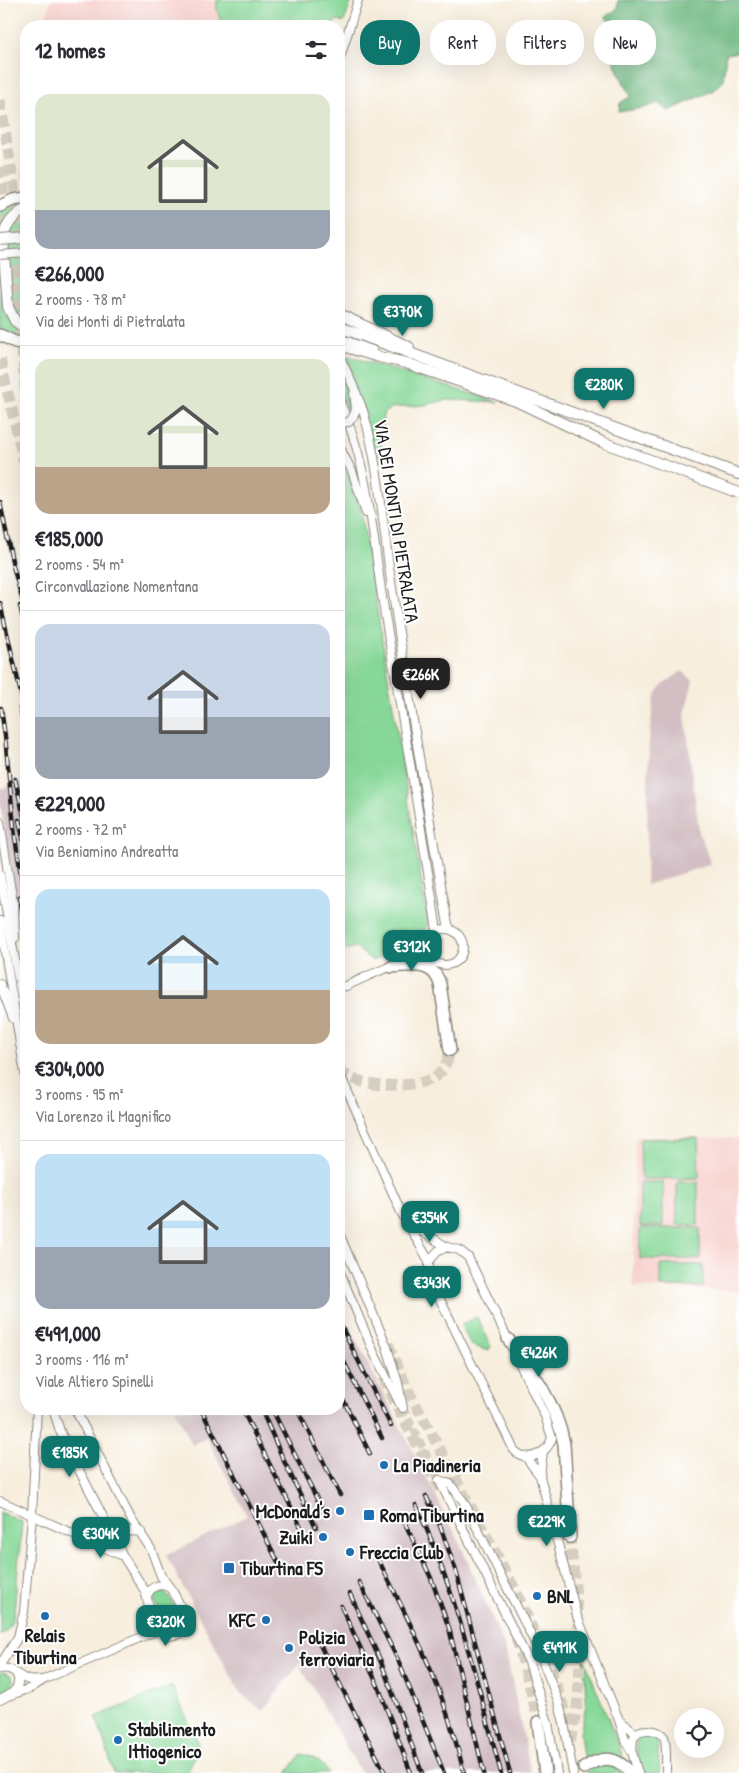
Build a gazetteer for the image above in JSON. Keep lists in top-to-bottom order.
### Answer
{
  "streets": {
    "street": ["VIA DEI MONTI DI PIETRALATA"]
  },
  "places": {
    "other": [
      "La Piadineria",
      "McDonald's",
      "Zuiki",
      "Freccia Club",
      "BNL",
      "Relais Tiburtina",
      "KFC",
      "Polizia ferroviaria",
      "Stabilimento Ittiogenico"
    ],
    "transit": ["Roma Tiburtina", "Tiburtina FS"]
  },
  "page": {
    "chip": [
      "Buy",
      "Rent",
      "Filters",
      "New"
    ],
    "heading": "12 homes",
    "list": [
      {
        "name": "€266,000",
        "note": "2 rooms · 78 m² · Via dei Monti di Pietralata"
      },
      {
        "name": "€185,000",
        "note": "2 rooms · 54 m² · Circonvallazione Nomentana"
      },
      {
        "name": "€229,000",
        "note": "2 rooms · 72 m² · Via Beniamino Andreatta"
      },
      {
        "name": "€304,000",
        "note": "3 rooms · 95 m² · Via Lorenzo il Magnifico"
      },
      {
        "name": "€491,000",
        "note": "3 rooms · 116 m² · Viale Altiero Spinelli"
      }
    ],
    "price": [
      "€370K",
      "€280K",
      "€266K",
      "€312K",
      "€354K",
      "€343K",
      "€426K",
      "€185K",
      "€229K",
      "€304K",
      "€320K",
      "€491K"
    ]
  }
}
